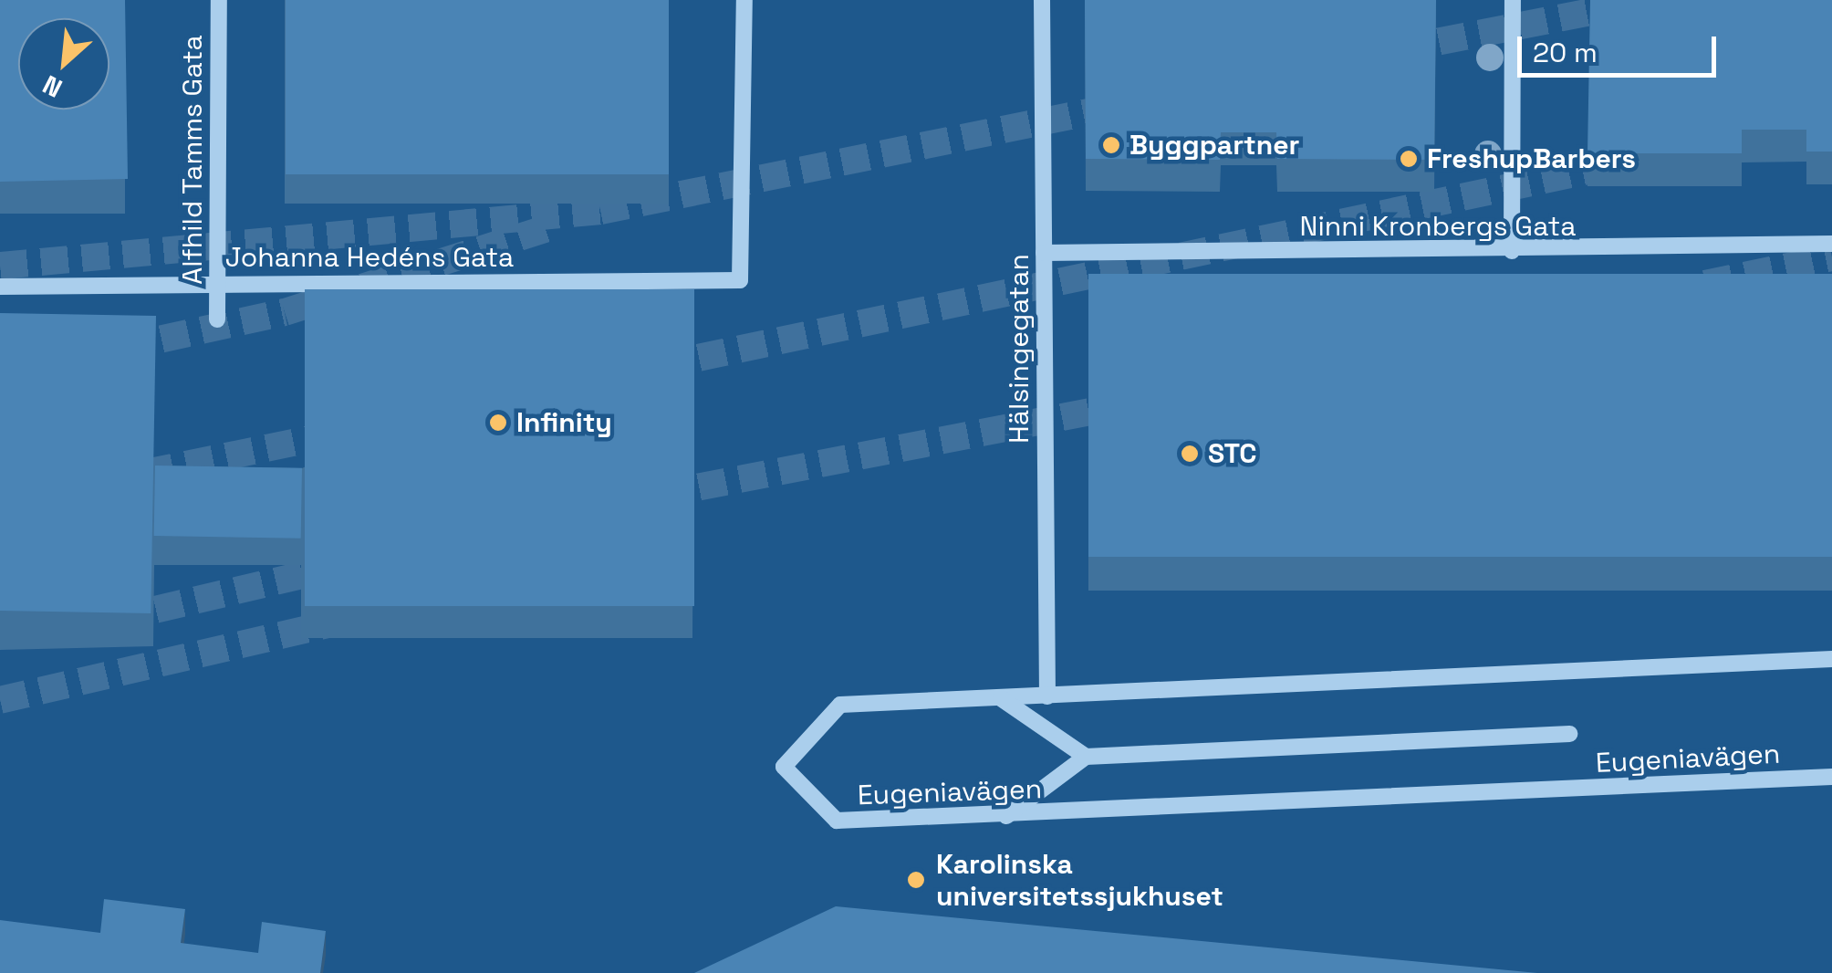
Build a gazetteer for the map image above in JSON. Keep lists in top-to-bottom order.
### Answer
{
  "streets": {
    "street": [
      "Alfhild Tamms Gata",
      "Ninni Kronbergs Gata",
      "Johanna Hedéns Gata",
      "Hälsingegatan",
      "Eugeniavägen"
    ]
  },
  "crossings": [
    ["Alfhild Tamms Gata", "Johanna Hedéns Gata"],
    ["Ninni Kronbergs Gata", "Hälsingegatan"],
    ["Hälsingegatan", "Eugeniavägen"]
  ],
  "places": [
    "Byggpartner",
    "FreshupBarbers",
    "Infinity",
    "STC",
    "Karolinska universitetssjukhuset"
  ],
  "scale_bar": "20 m",
  "north": "bottom left"
}
